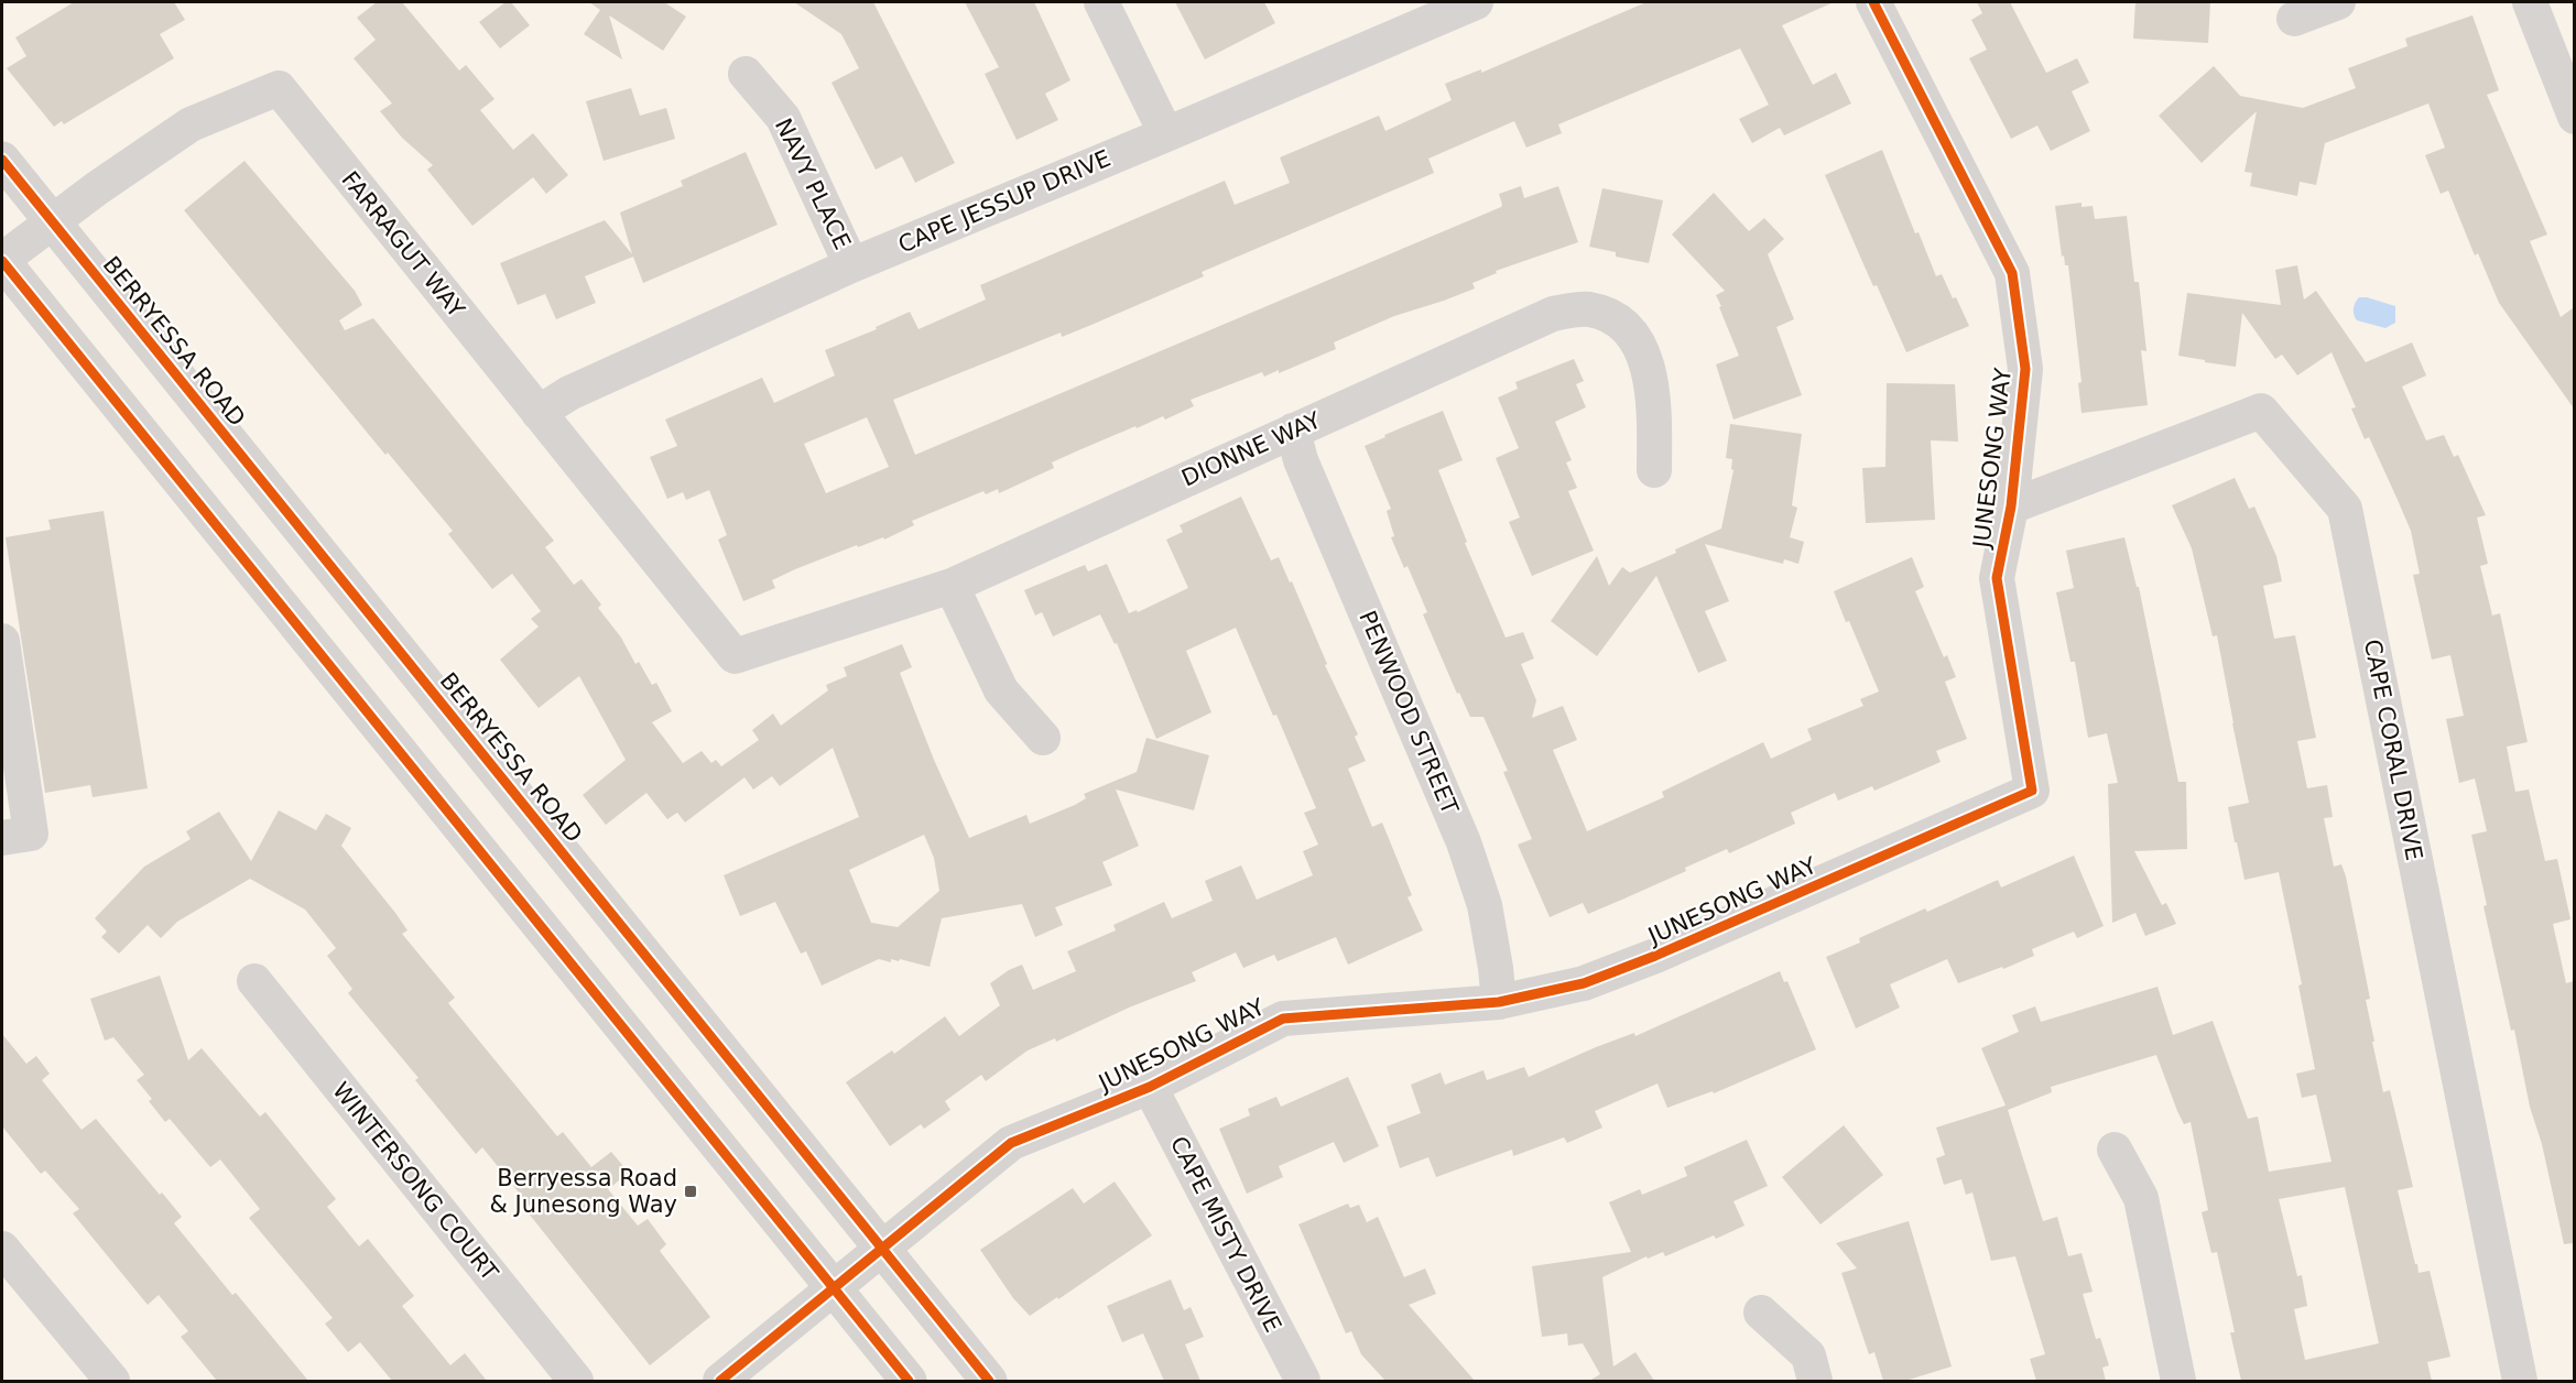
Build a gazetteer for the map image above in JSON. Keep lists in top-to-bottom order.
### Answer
{
  "streets": {
    "main road": ["BERRYESSA ROAD"],
    "street": [
      "NAVY PLACE",
      "CAPE JESSUP DRIVE",
      "FARRAGUT WAY",
      "DIONNE WAY",
      "JUNESONG WAY",
      "PENWOOD STREET",
      "CAPE CORAL DRIVE",
      "WINTERSONG COURT",
      "CAPE MISTY DRIVE"
    ]
  },
  "crossings": [
    ["NAVY PLACE", "CAPE JESSUP DRIVE"],
    ["CAPE JESSUP DRIVE", "FARRAGUT WAY"],
    ["FARRAGUT WAY", "BERRYESSA ROAD"],
    ["FARRAGUT WAY", "DIONNE WAY"],
    ["BERRYESSA ROAD", "JUNESONG WAY"],
    ["DIONNE WAY", "PENWOOD STREET"],
    ["JUNESONG WAY", "PENWOOD STREET"],
    ["JUNESONG WAY", "CAPE CORAL DRIVE"],
    ["JUNESONG WAY", "CAPE MISTY DRIVE"]
  ],
  "places": {
    "transit": ["Berryessa Road & Junesong Way"]
  }
}
